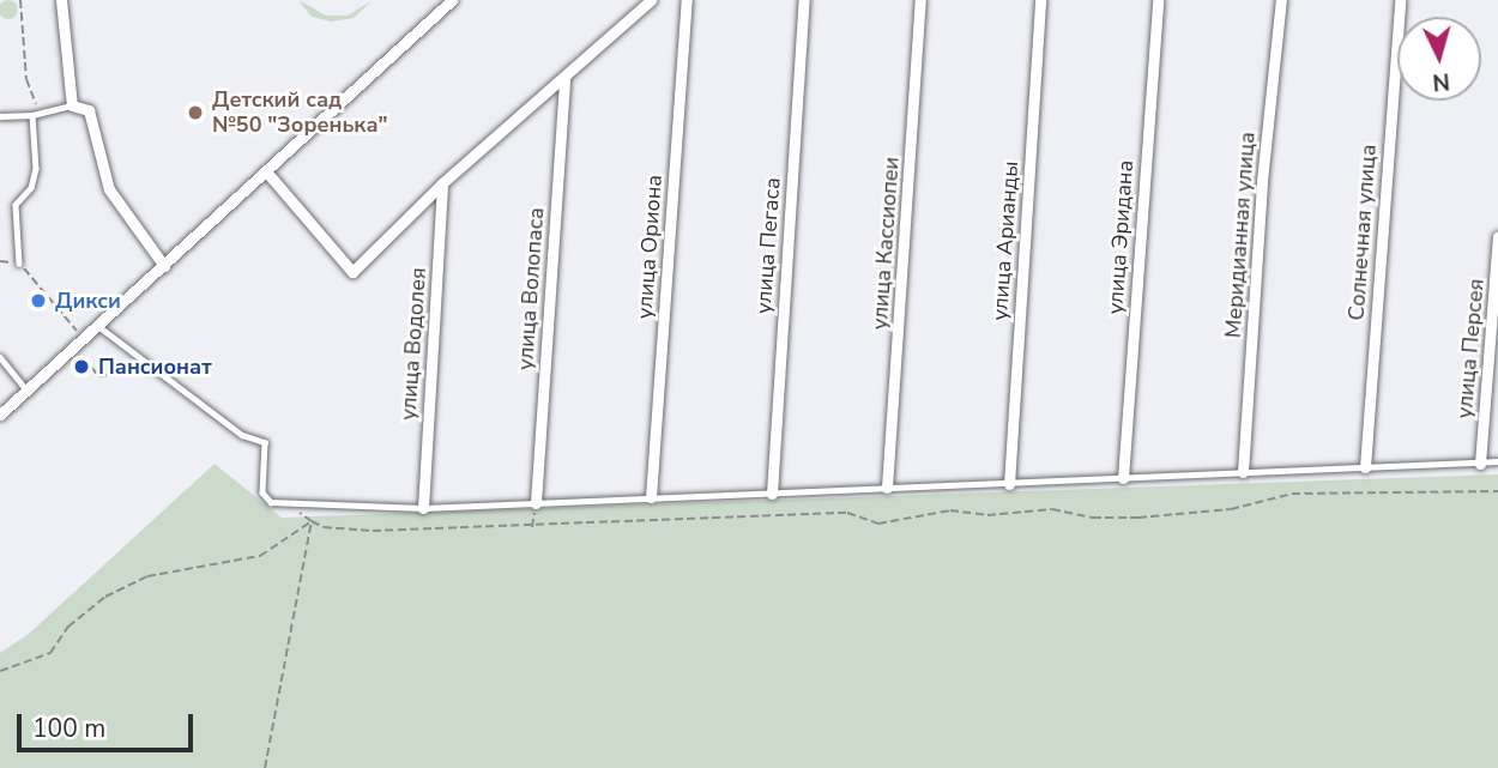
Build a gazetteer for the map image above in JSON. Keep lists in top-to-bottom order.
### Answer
{
  "streets": {
    "street": [
      "Солнечная улица",
      "Меридианная улица",
      "улица Эридана",
      "улица Арианды",
      "улица Кассиопеи",
      "улица Пегаса",
      "улица Ориона",
      "улица Волопаса",
      "улица Водолея",
      "улица Персея"
    ]
  },
  "places": ["Детский сад №50 \"Зоренька\"", "Дикси", "Пансионат"],
  "scale_bar": "100 m",
  "north": "bottom"
}
